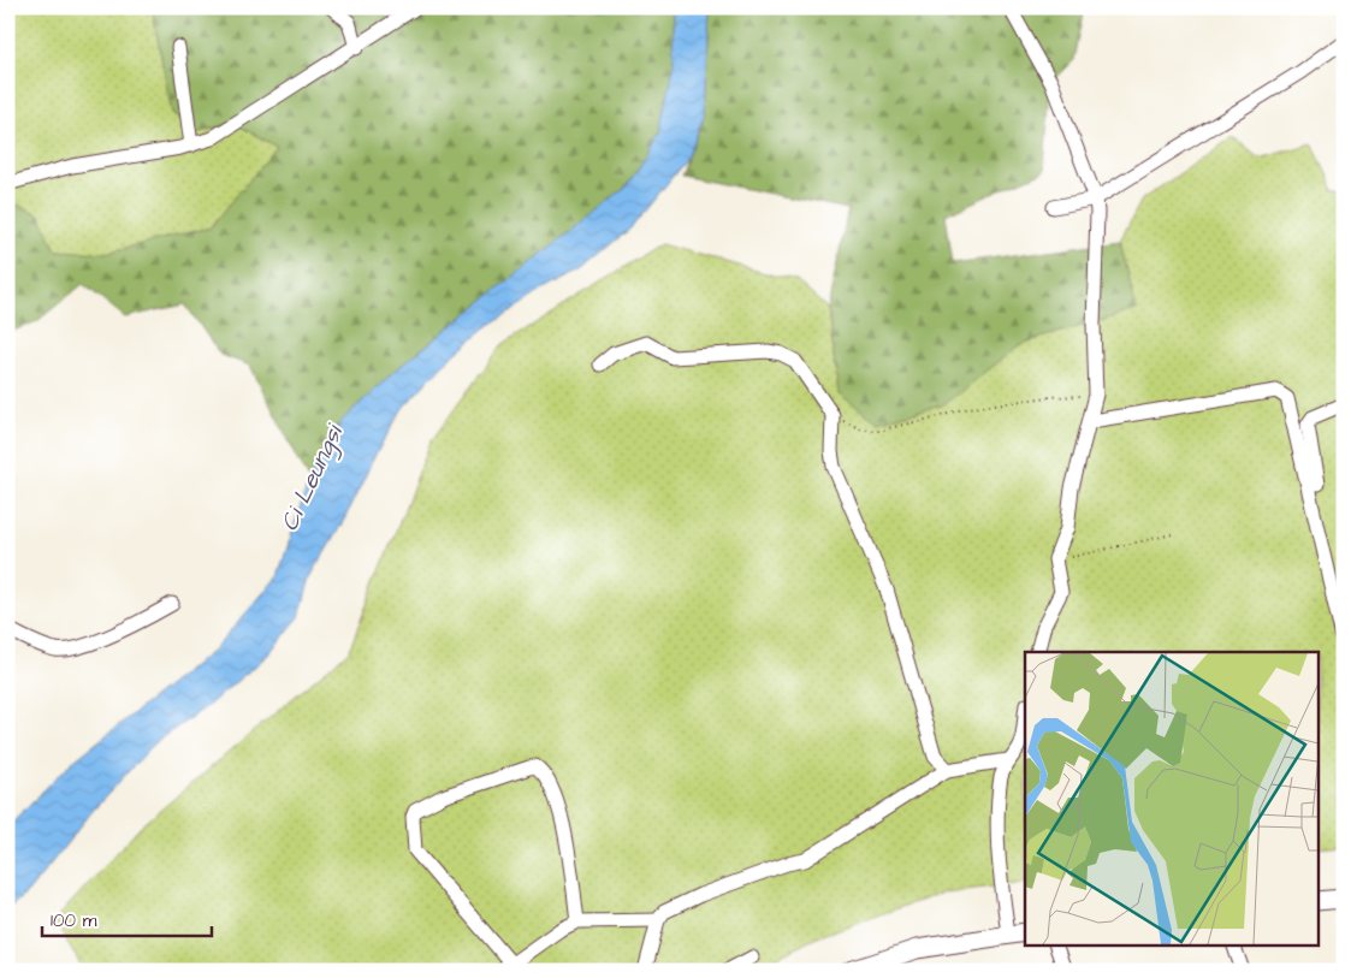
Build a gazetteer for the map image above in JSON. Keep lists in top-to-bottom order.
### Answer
{
  "water": ["Ci Leungsi"],
  "scale_bar": "100 m"
}
